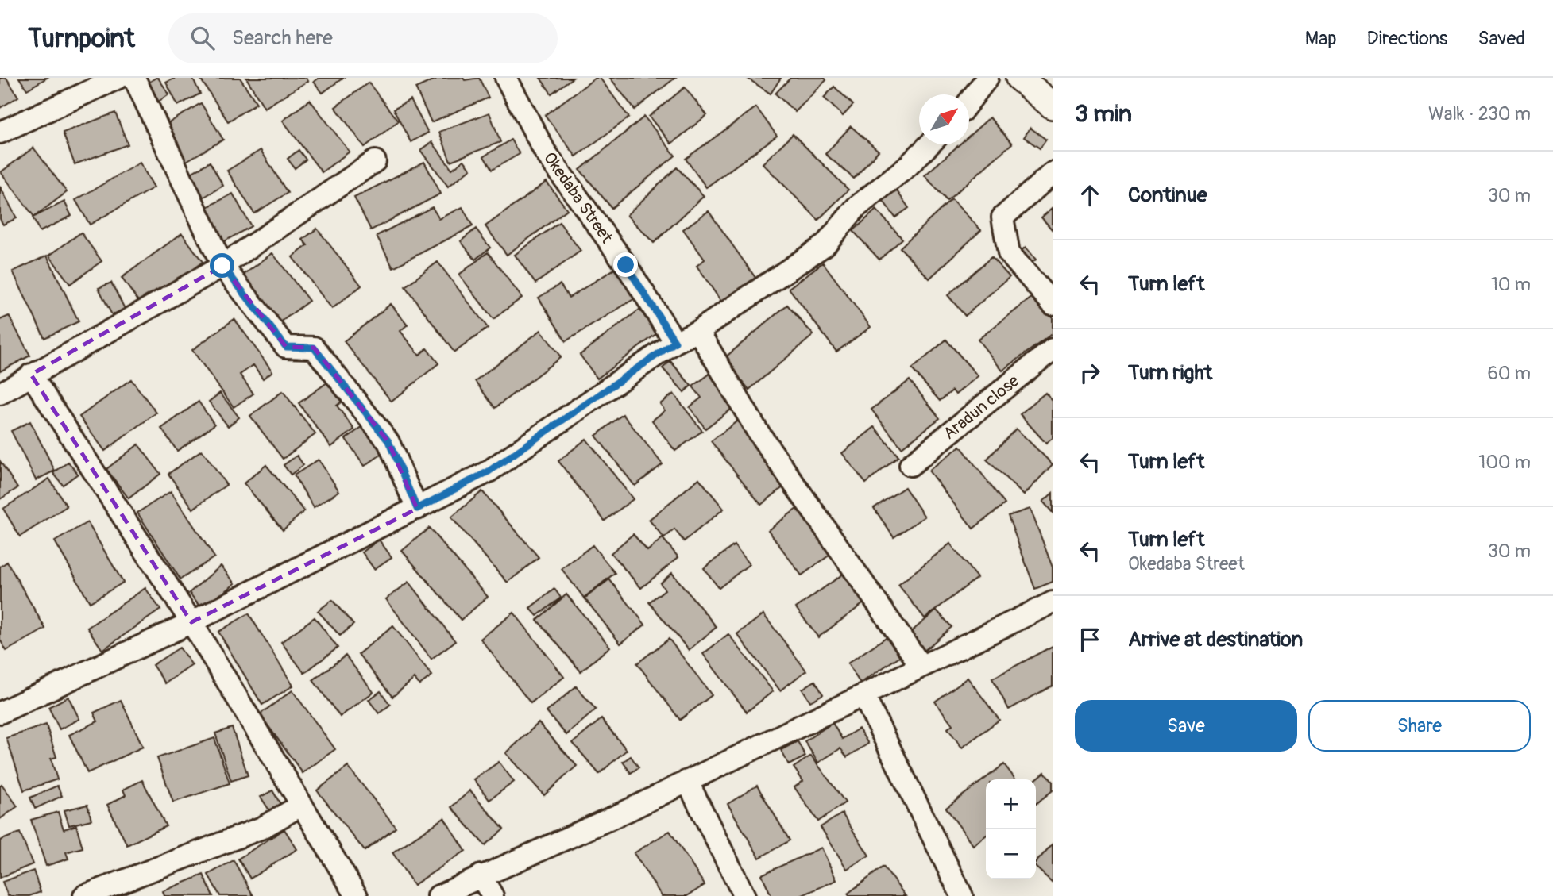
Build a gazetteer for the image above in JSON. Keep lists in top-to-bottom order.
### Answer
{
  "streets": {
    "street": ["Okedaba Street", "Aradun close"]
  },
  "north": "top right",
  "page": {
    "header": "Turnpoint",
    "search": "Search here",
    "nav": ["Map", "Directions", "Saved"],
    "heading": ["3 min", "Walk · 230 m"],
    "list": [
      ["Continue", "30 m"],
      ["Turn left", "10 m"],
      ["Turn right", "60 m"],
      ["Turn left", "100 m"],
      ["Turn left", "Okedaba Street", "30 m"],
      "Arrive at destination"
    ],
    "buttons": ["Save", "Share"],
    "map_buttons": ["+", "−"]
  }
}
